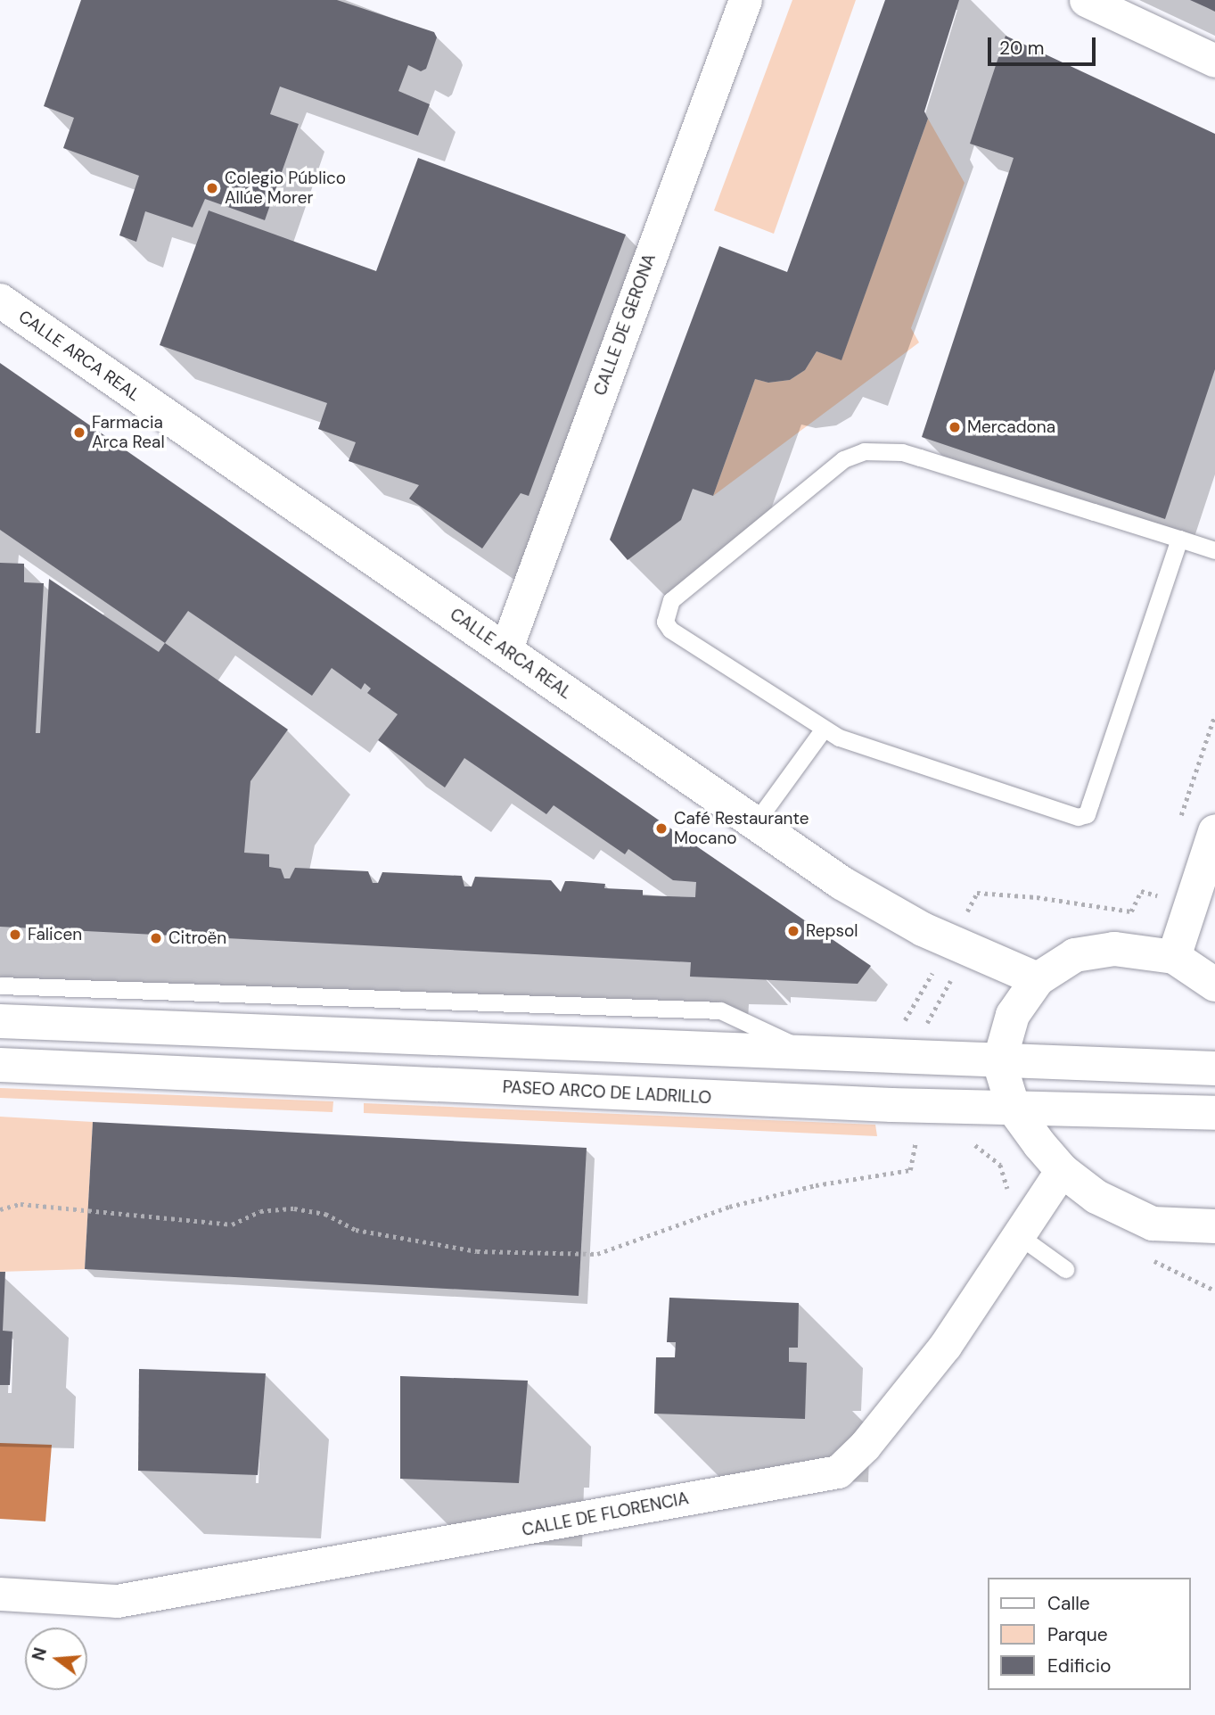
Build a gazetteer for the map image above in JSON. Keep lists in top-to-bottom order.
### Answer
{
  "streets": {
    "main road": ["CALLE ARCA REAL", "PASEO ARCO DE LADRILLO"],
    "street": ["CALLE DE GERONA", "CALLE DE FLORENCIA"]
  },
  "crossings": [
    ["CALLE DE GERONA", "CALLE ARCA REAL"]
  ],
  "places": [
    "Colegio Público Allúe Morer",
    "Mercadona",
    "Farmacia Arca Real",
    "Café Restaurante Mocano",
    "Repsol",
    "Falicen",
    "Citroën"
  ],
  "legend": ["Calle", "Parque", "Edificio"],
  "scale_bar": "20 m",
  "north": "left"
}
